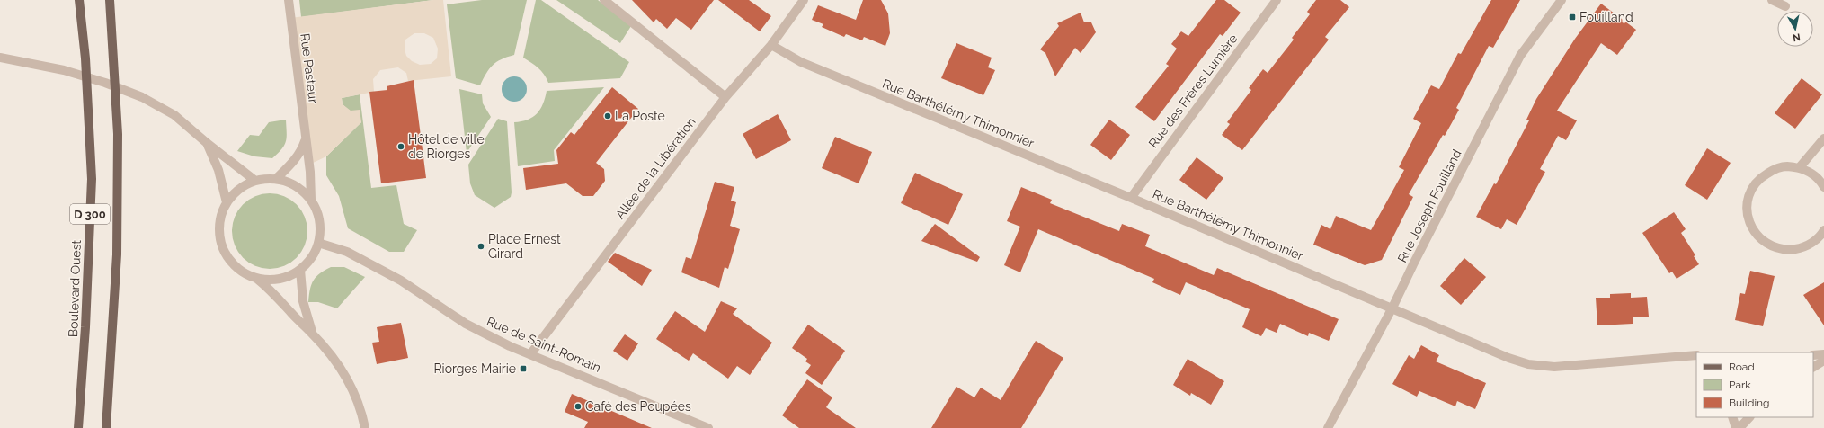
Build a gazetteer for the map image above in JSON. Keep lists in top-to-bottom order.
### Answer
{
  "streets": {
    "main road": ["D 300", "Boulevard Ouest"],
    "street": [
      "Rue Pasteur",
      "Rue des Frères Lumière",
      "Rue Barthélémy Thimonnier",
      "Allée de la Libération",
      "Rue Joseph Fouilland",
      "Rue de Saint-Romain"
    ]
  },
  "crossings": [
    ["Rue Pasteur", "Rue de Saint-Romain"],
    ["Rue des Frères Lumière", "Rue Barthélémy Thimonnier"],
    ["Rue Barthélémy Thimonnier", "Allée de la Libération"],
    ["Rue Barthélémy Thimonnier", "Rue Joseph Fouilland"],
    ["Allée de la Libération", "Rue de Saint-Romain"]
  ],
  "places": {
    "transit": ["Fouilland", "Riorges Mairie"],
    "other": [
      "La Poste",
      "Hôtel de ville de Riorges",
      "Place Ernest Girard",
      "Café des Poupées"
    ]
  },
  "legend": ["Road", "Park", "Building"],
  "north": "bottom"
}
